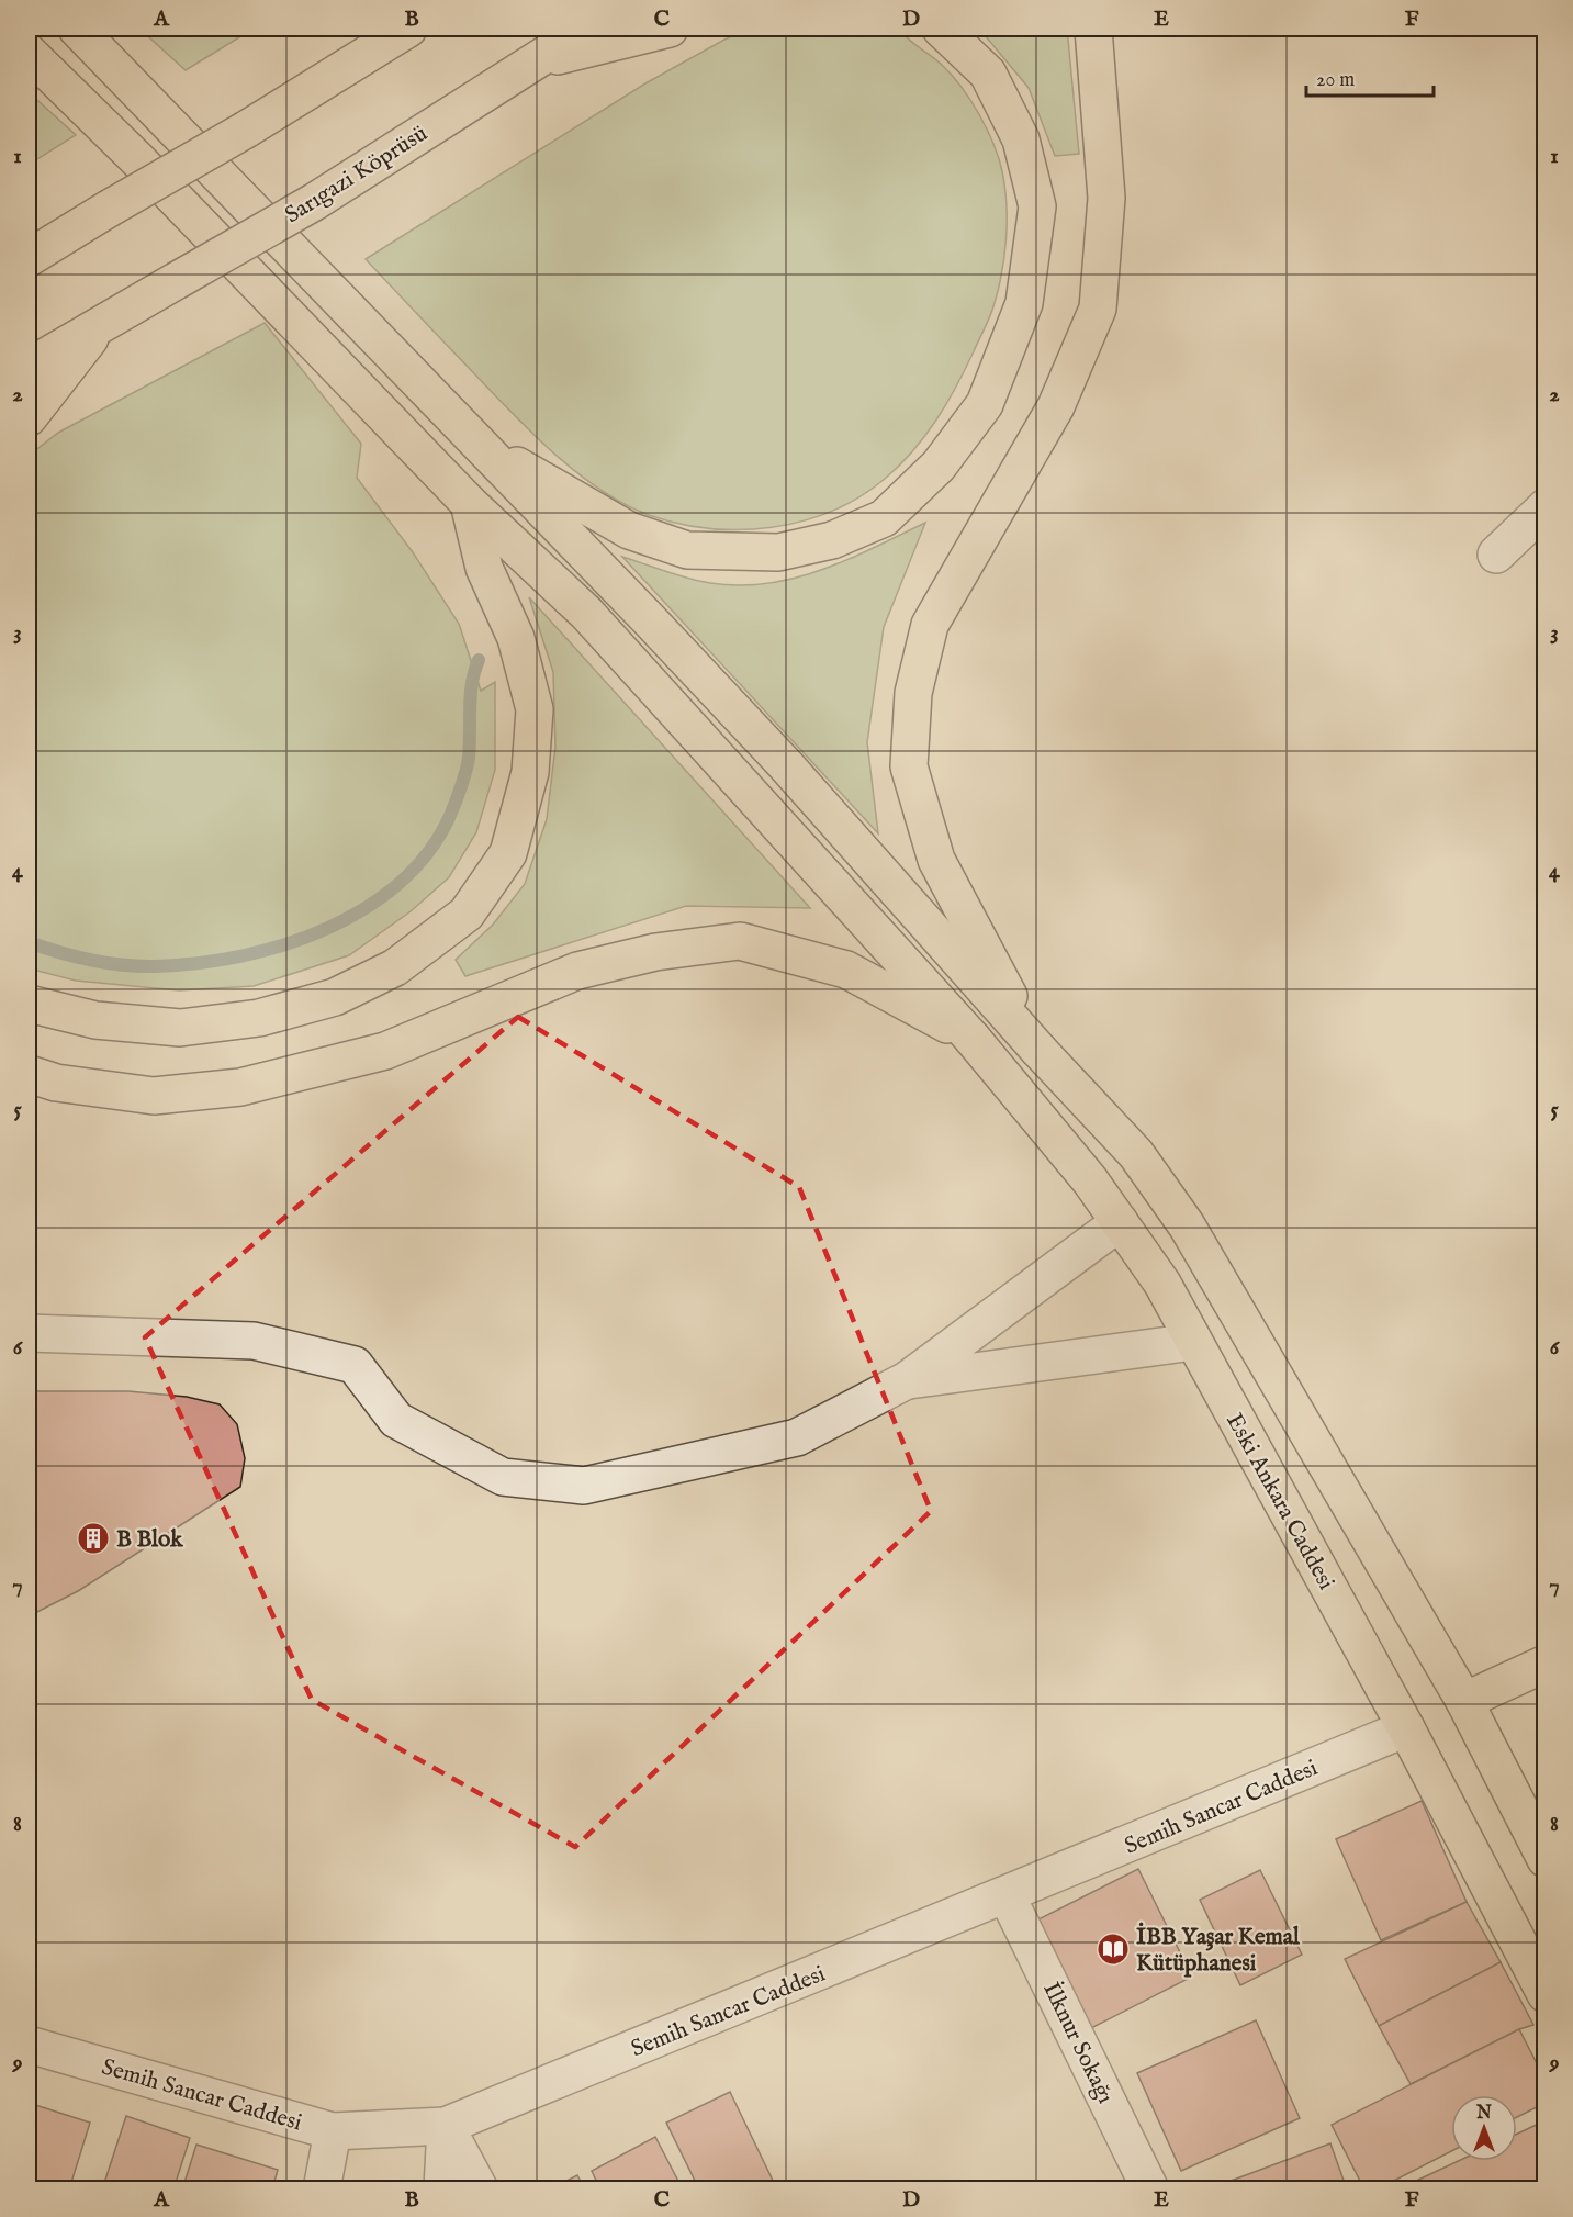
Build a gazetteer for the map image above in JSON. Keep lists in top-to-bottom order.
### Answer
{
  "streets": {
    "main road": ["Sarıgazi Köprüsü", "Eski Ankara Caddesi"],
    "street": ["Semih Sancar Caddesi", "İlknur Sokağı"]
  },
  "crossings": [
    ["Eski Ankara Caddesi", "Semih Sancar Caddesi"],
    ["Semih Sancar Caddesi", "İlknur Sokağı"]
  ],
  "places": {
    "building": ["B Blok"],
    "library": ["İBB Yaşar Kemal Kütüphanesi"]
  },
  "scale_bar": "20 m",
  "north": "top",
  "grid": {
    "columns": [
      "A",
      "B",
      "C",
      "D",
      "E",
      "F"
    ],
    "rows": [
      "1",
      "2",
      "3",
      "4",
      "5",
      "6",
      "7",
      "8",
      "9"
    ]
  }
}
